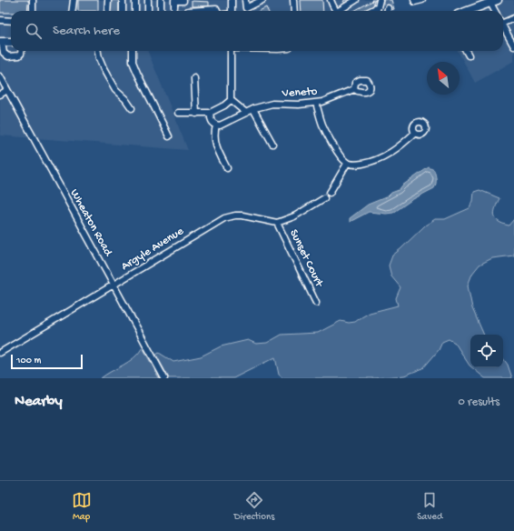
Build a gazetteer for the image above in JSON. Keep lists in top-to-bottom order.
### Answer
{
  "streets": {
    "street": [
      "Veneto",
      "Wheaton Road",
      "Argyle Avenue",
      "Sunset Court"
    ]
  },
  "crossings": [
    ["Wheaton Road", "Argyle Avenue"],
    ["Argyle Avenue", "Sunset Court"]
  ],
  "scale_bar": "100 m",
  "north": "top left",
  "page": {
    "search": "Search here",
    "scale": "100 m",
    "heading": ["Nearby", "0 results"],
    "nav": ["Map", "Directions", "Saved"]
  }
}
